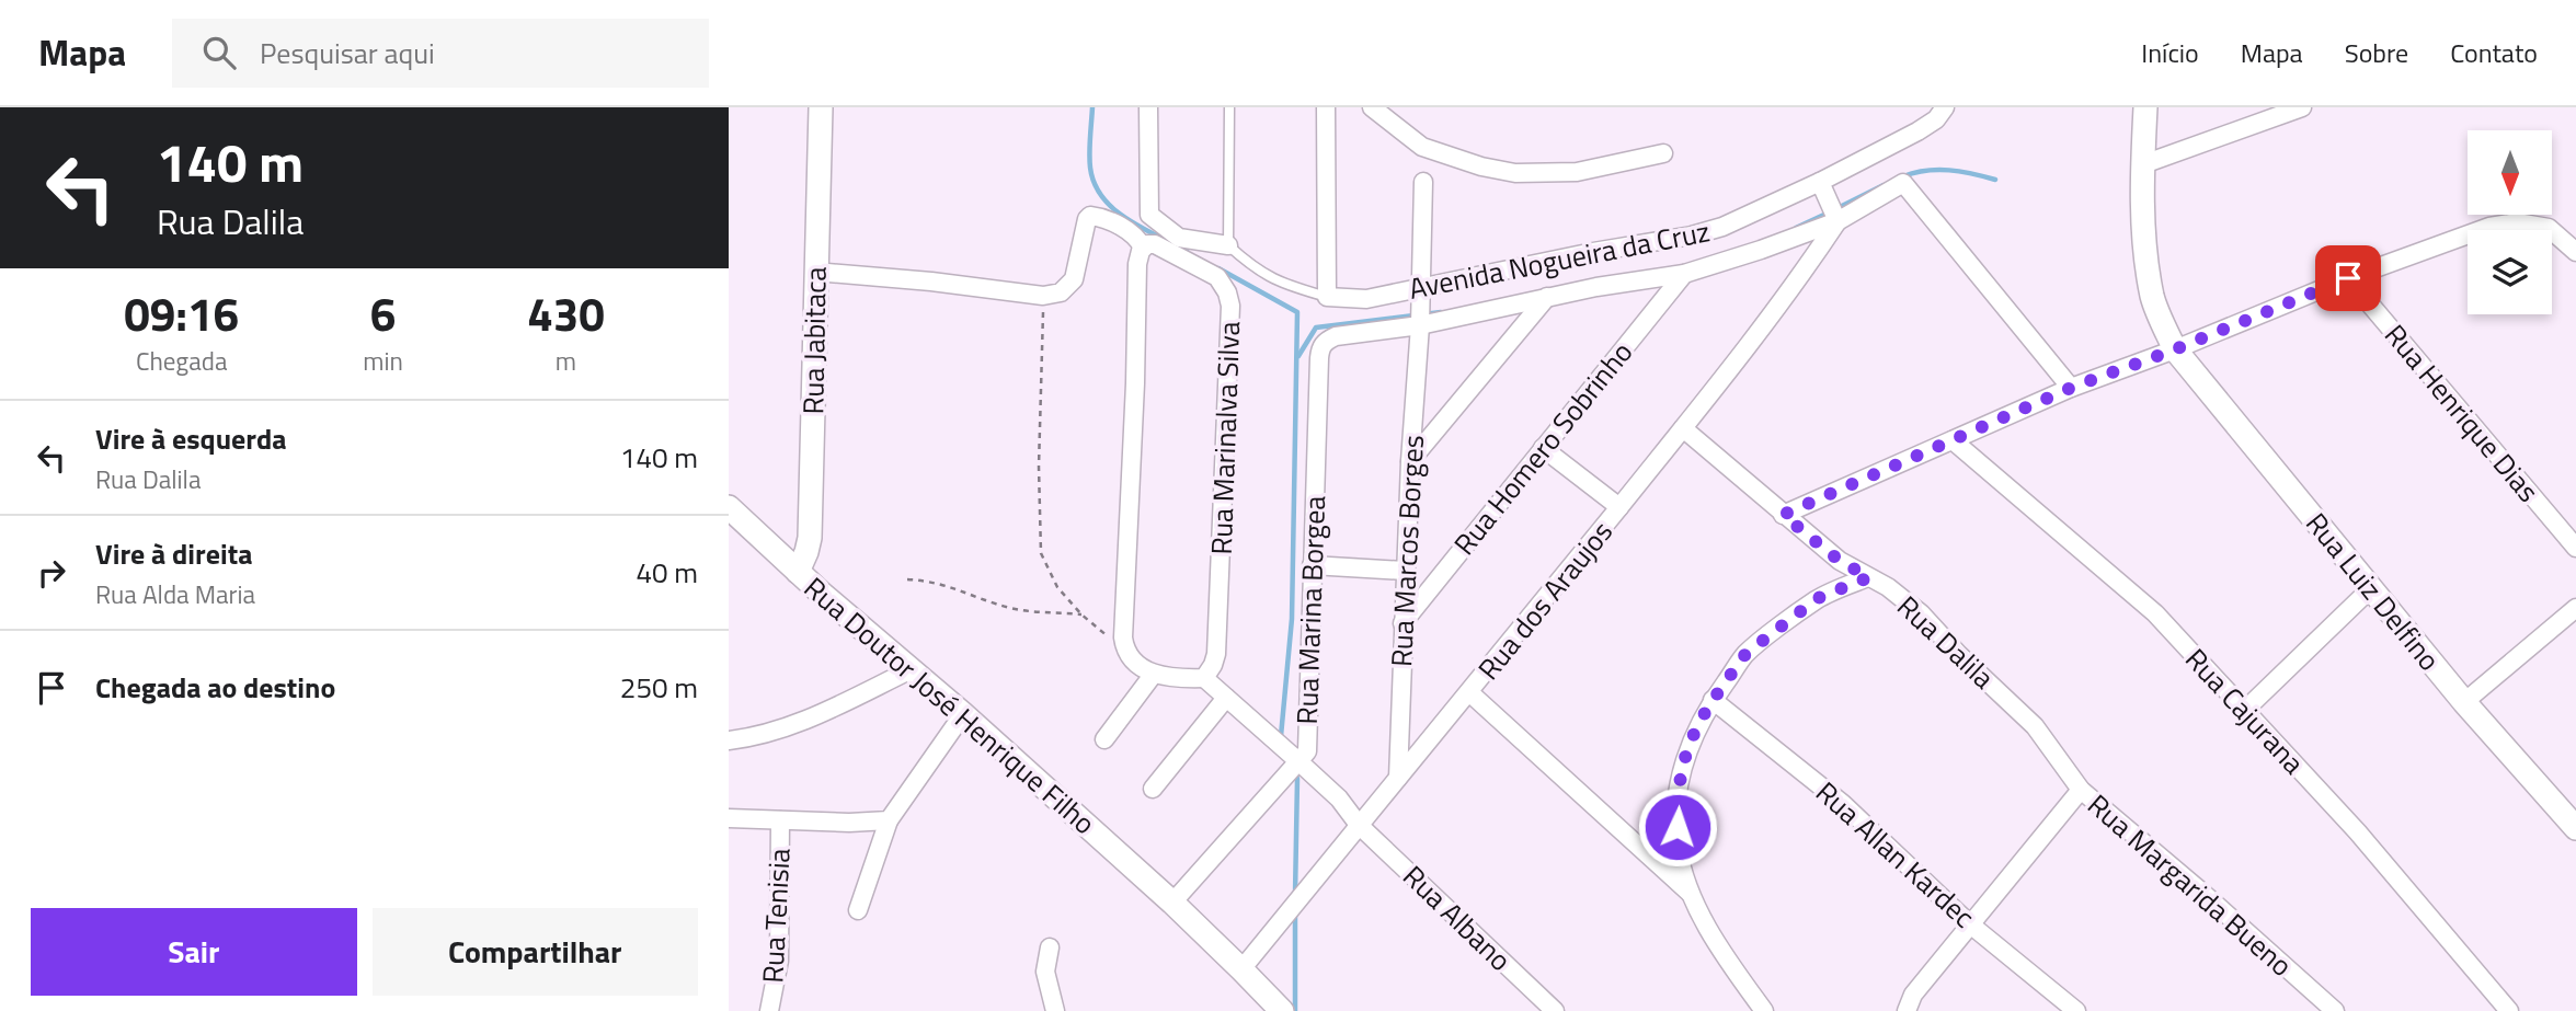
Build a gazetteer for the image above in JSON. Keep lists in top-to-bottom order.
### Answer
{
  "streets": {
    "street": [
      "Avenida Nogueira da Cruz",
      "Rua Jabitaca",
      "Rua Henrique Dias",
      "Rua Marinalva Silva",
      "Rua Homero Sobrinho",
      "Rua Marcos Borges",
      "Rua Luiz Delfino",
      "Rua dos Araujos",
      "Rua Marina Borgea",
      "Rua Dalila",
      "Rua Doutor José Henrique Filho",
      "Rua Cajurana",
      "Rua Allan Kardec",
      "Rua Margarida Bueno",
      "Rua Tenisia",
      "Rua Albano"
    ]
  },
  "crossings": [
    ["Avenida Nogueira da Cruz", "Rua Homero Sobrinho"],
    ["Avenida Nogueira da Cruz", "Rua Marcos Borges"],
    ["Avenida Nogueira da Cruz", "Rua dos Araujos"],
    ["Avenida Nogueira da Cruz", "Rua Marina Borgea"],
    ["Rua Jabitaca", "Rua Doutor José Henrique Filho"],
    ["Rua Homero Sobrinho", "Rua Marcos Borges"],
    ["Rua Marcos Borges", "Rua dos Araujos"],
    ["Rua dos Araujos", "Rua Marina Borgea"],
    ["Rua dos Araujos", "Rua Dalila"],
    ["Rua dos Araujos", "Rua Doutor José Henrique Filho"],
    ["Rua dos Araujos", "Rua Albano"],
    ["Rua Marina Borgea", "Rua Albano"],
    ["Rua Dalila", "Rua Margarida Bueno"]
  ],
  "north": "bottom",
  "page": {
    "header": "Mapa",
    "search": "Pesquisar aqui",
    "nav": [
      "Início",
      "Mapa",
      "Sobre",
      "Contato"
    ],
    "turn": ["140 m", "Rua Dalila"],
    "eta": [
      "09:16",
      "Chegada",
      "6",
      "min",
      "430",
      "m"
    ],
    "list": [
      {
        "name": "Vire à esquerda",
        "note": "Rua Dalila",
        "value": "140 m"
      },
      {
        "name": "Vire à direita",
        "note": "Rua Alda Maria",
        "value": "40 m"
      },
      {
        "name": "Chegada ao destino",
        "value": "250 m"
      }
    ],
    "buttons": ["Sair", "Compartilhar"]
  }
}
